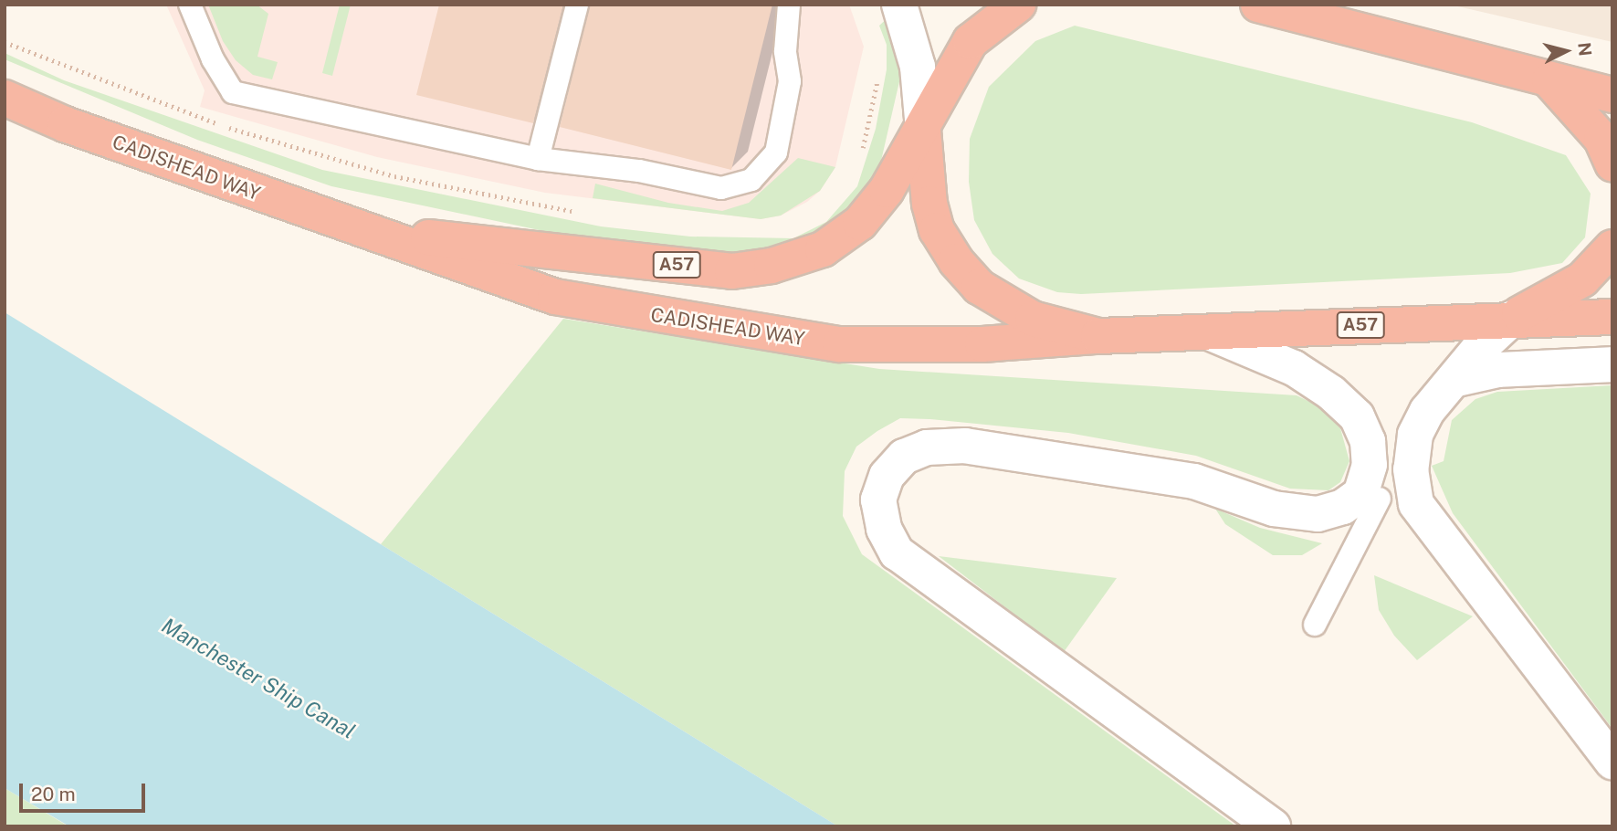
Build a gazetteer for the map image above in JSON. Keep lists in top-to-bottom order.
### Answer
{
  "streets": {
    "highway": ["CADISHEAD WAY", "A57"]
  },
  "crossings": [
    ["CADISHEAD WAY", "A57"]
  ],
  "water": ["Manchester Ship Canal"],
  "scale_bar": "20 m",
  "north": "right"
}
